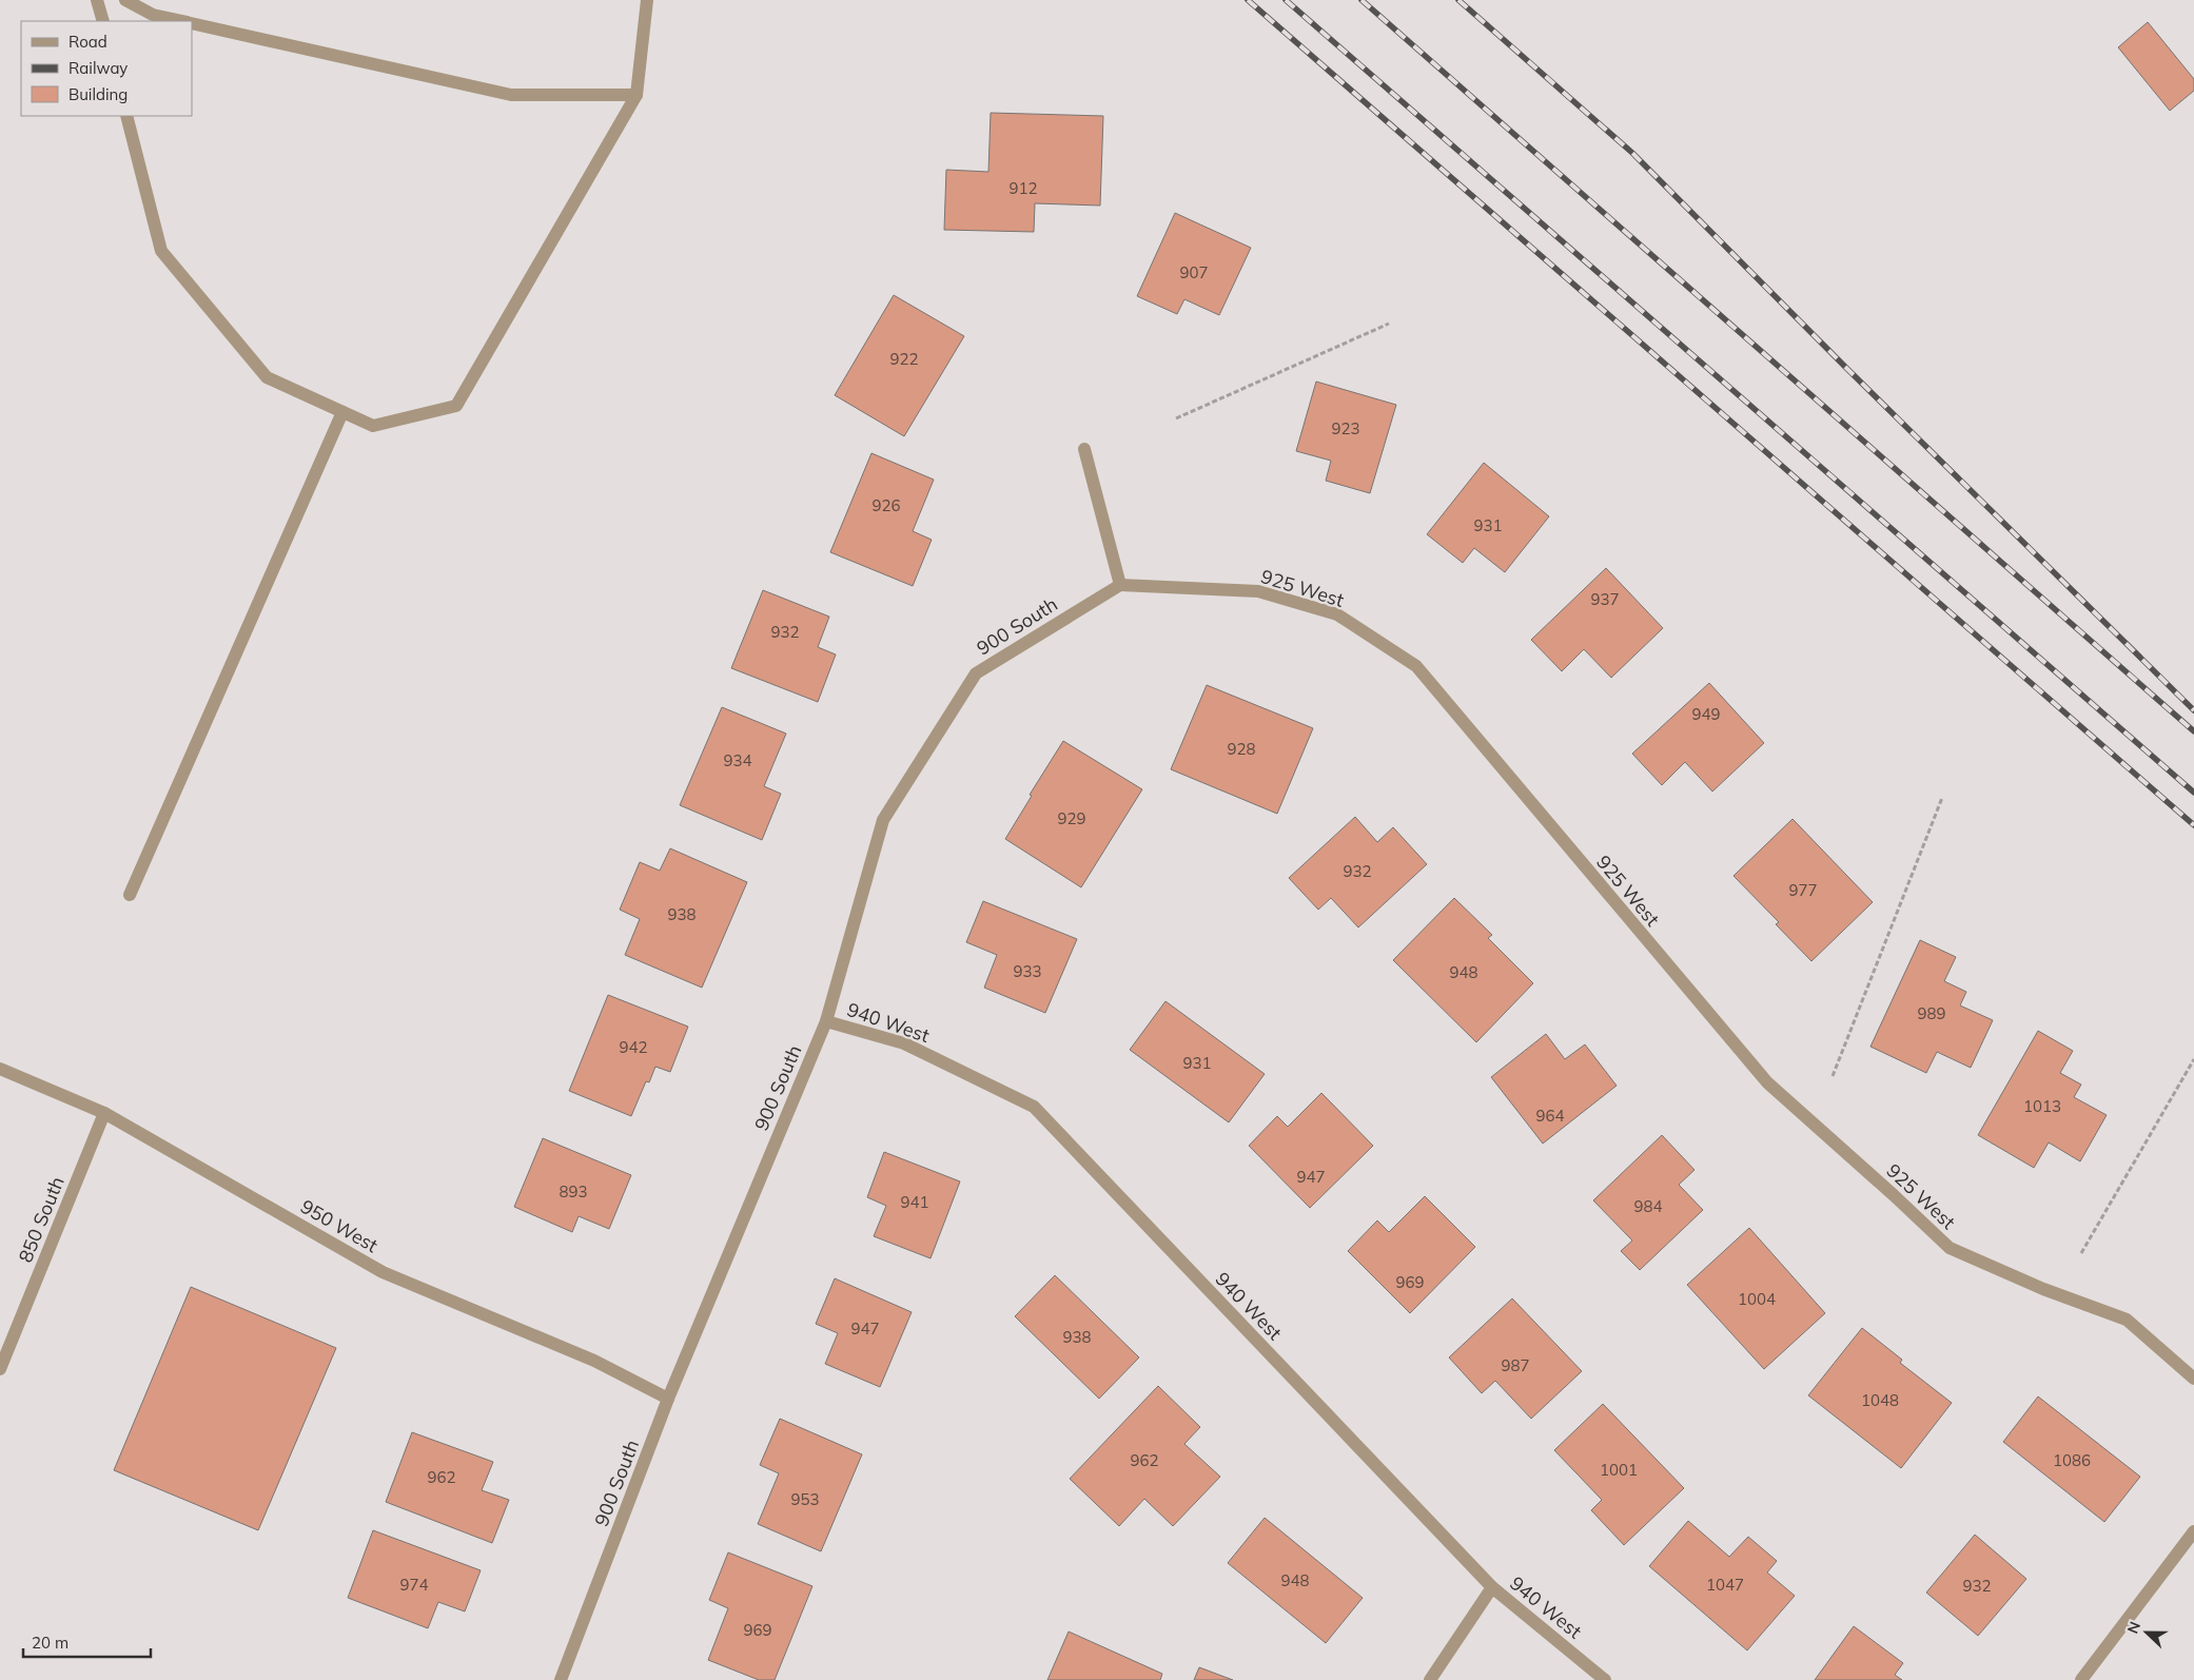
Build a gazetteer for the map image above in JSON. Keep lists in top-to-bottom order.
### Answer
{
  "streets": {
    "street": [
      "925 West",
      "900 South",
      "940 West",
      "850 South",
      "950 West"
    ]
  },
  "crossings": [
    ["925 West", "900 South"],
    ["900 South", "940 West"],
    ["900 South", "950 West"],
    ["850 South", "950 West"]
  ],
  "house_numbers": [
    "912",
    "907",
    "922",
    "923",
    "926",
    "931",
    "937",
    "932",
    "949",
    "928",
    "934",
    "929",
    "932",
    "977",
    "938",
    "933",
    "948",
    "989",
    "942",
    "931",
    "1013",
    "964",
    "947",
    "893",
    "941",
    "984",
    "969",
    "1004",
    "947",
    "938",
    "987",
    "1048",
    "962",
    "1086",
    "1001",
    "962",
    "953",
    "948",
    "974",
    "1047",
    "932",
    "969"
  ],
  "legend": ["Road", "Railway", "Building"],
  "scale_bar": "20 m",
  "north": "left"
}
